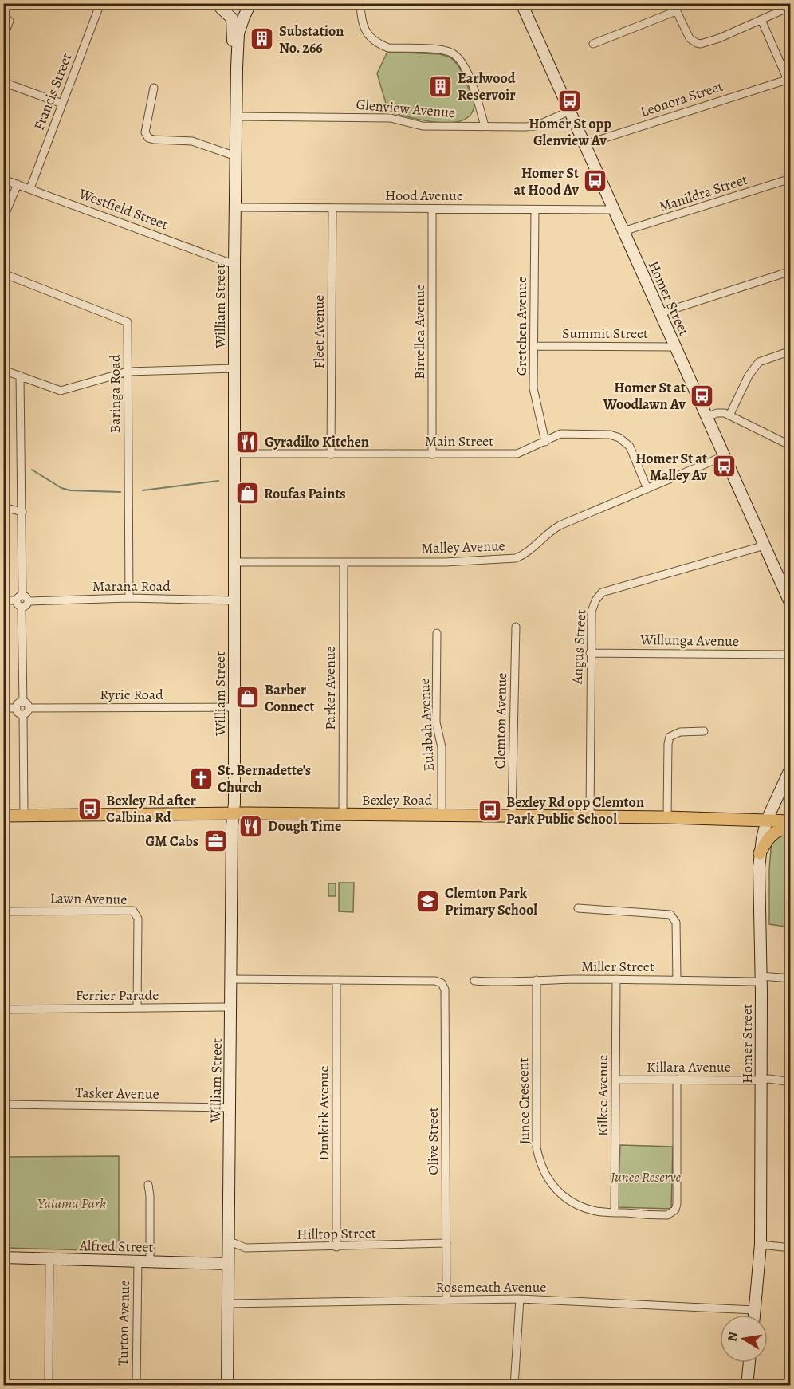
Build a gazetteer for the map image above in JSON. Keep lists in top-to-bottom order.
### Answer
{
  "streets": {
    "main road": ["Bexley Road"],
    "street": [
      "Francis Street",
      "Leonora Street",
      "Glenview Avenue",
      "Manildra Street",
      "Hood Avenue",
      "Westfield Street",
      "Homer Street",
      "William Street",
      "Gretchen Avenue",
      "Fleet Avenue",
      "Birrellea Avenue",
      "Summit Street",
      "Baringa Road",
      "Main Street",
      "Malley Avenue",
      "Marana Road",
      "Willunga Avenue",
      "Angus Street",
      "Parker Avenue",
      "Ryrie Road",
      "Clemton Avenue",
      "Eulabah Avenue",
      "Lawn Avenue",
      "Miller Street",
      "Ferrier Parade",
      "Killara Avenue",
      "Tasker Avenue",
      "Kilkee Avenue",
      "Junee Crescent",
      "Dunkirk Avenue",
      "Olive Street",
      "Hilltop Street",
      "Alfred Street",
      "Rosemeath Avenue",
      "Turton Avenue"
    ]
  },
  "crossings": [
    ["Francis Street", "Westfield Street"],
    ["Leonora Street", "Homer Street"],
    ["Glenview Avenue", "Homer Street"],
    ["Glenview Avenue", "William Street"],
    ["Manildra Street", "Homer Street"],
    ["Hood Avenue", "Homer Street"],
    ["Hood Avenue", "William Street"],
    ["Hood Avenue", "Gretchen Avenue"],
    ["Hood Avenue", "Fleet Avenue"],
    ["Hood Avenue", "Birrellea Avenue"],
    ["Westfield Street", "William Street"],
    ["Homer Street", "Summit Street"],
    ["Homer Street", "Malley Avenue"],
    ["Homer Street", "Angus Street"],
    ["Homer Street", "Bexley Road"],
    ["Homer Street", "Miller Street"],
    ["Homer Street", "Killara Avenue"],
    ["Homer Street", "Rosemeath Avenue"],
    ["William Street", "Main Street"],
    ["William Street", "Malley Avenue"],
    ["William Street", "Marana Road"],
    ["William Street", "Ryrie Road"],
    ["William Street", "Bexley Road"],
    ["William Street", "Ferrier Parade"],
    ["William Street", "Tasker Avenue"],
    ["William Street", "Hilltop Street"],
    ["William Street", "Alfred Street"],
    ["William Street", "Rosemeath Avenue"],
    ["Gretchen Avenue", "Summit Street"],
    ["Gretchen Avenue", "Main Street"],
    ["Fleet Avenue", "Main Street"],
    ["Birrellea Avenue", "Main Street"],
    ["Baringa Road", "Marana Road"],
    ["Main Street", "Malley Avenue"],
    ["Malley Avenue", "Parker Avenue"],
    ["Willunga Avenue", "Angus Street"],
    ["Angus Street", "Bexley Road"],
    ["Parker Avenue", "Bexley Road"],
    ["Clemton Avenue", "Bexley Road"],
    ["Eulabah Avenue", "Bexley Road"],
    ["Lawn Avenue", "Ferrier Parade"],
    ["Miller Street", "Kilkee Avenue"],
    ["Miller Street", "Junee Crescent"],
    ["Killara Avenue", "Kilkee Avenue"],
    ["Killara Avenue", "Junee Crescent"],
    ["Kilkee Avenue", "Junee Crescent"],
    ["Dunkirk Avenue", "Olive Street"],
    ["Dunkirk Avenue", "Hilltop Street"],
    ["Olive Street", "Hilltop Street"],
    ["Olive Street", "Rosemeath Avenue"],
    ["Alfred Street", "Turton Avenue"]
  ],
  "parks": ["Junee Reserve", "Yatama Park"],
  "places": {
    "building": ["Substation No. 266", "Earlwood Reservoir"],
    "bus stop": [
      "Homer St opp Glenview Av",
      "Homer St at Hood Av",
      "Homer St at Woodlawn Av",
      "Homer St at Malley Av",
      "Bexley Rd after Calbina Rd",
      "Bexley Rd opp Clemton Park Public School"
    ],
    "restaurant": ["Gyradiko Kitchen", "Dough Time"],
    "shop": ["Roufas Paints", "Barber Connect"],
    "church": ["St. Bernadette's Church"],
    "office": ["GM Cabs"],
    "school or university": ["Clemton Park Primary School"]
  },
  "north": "left"
}
